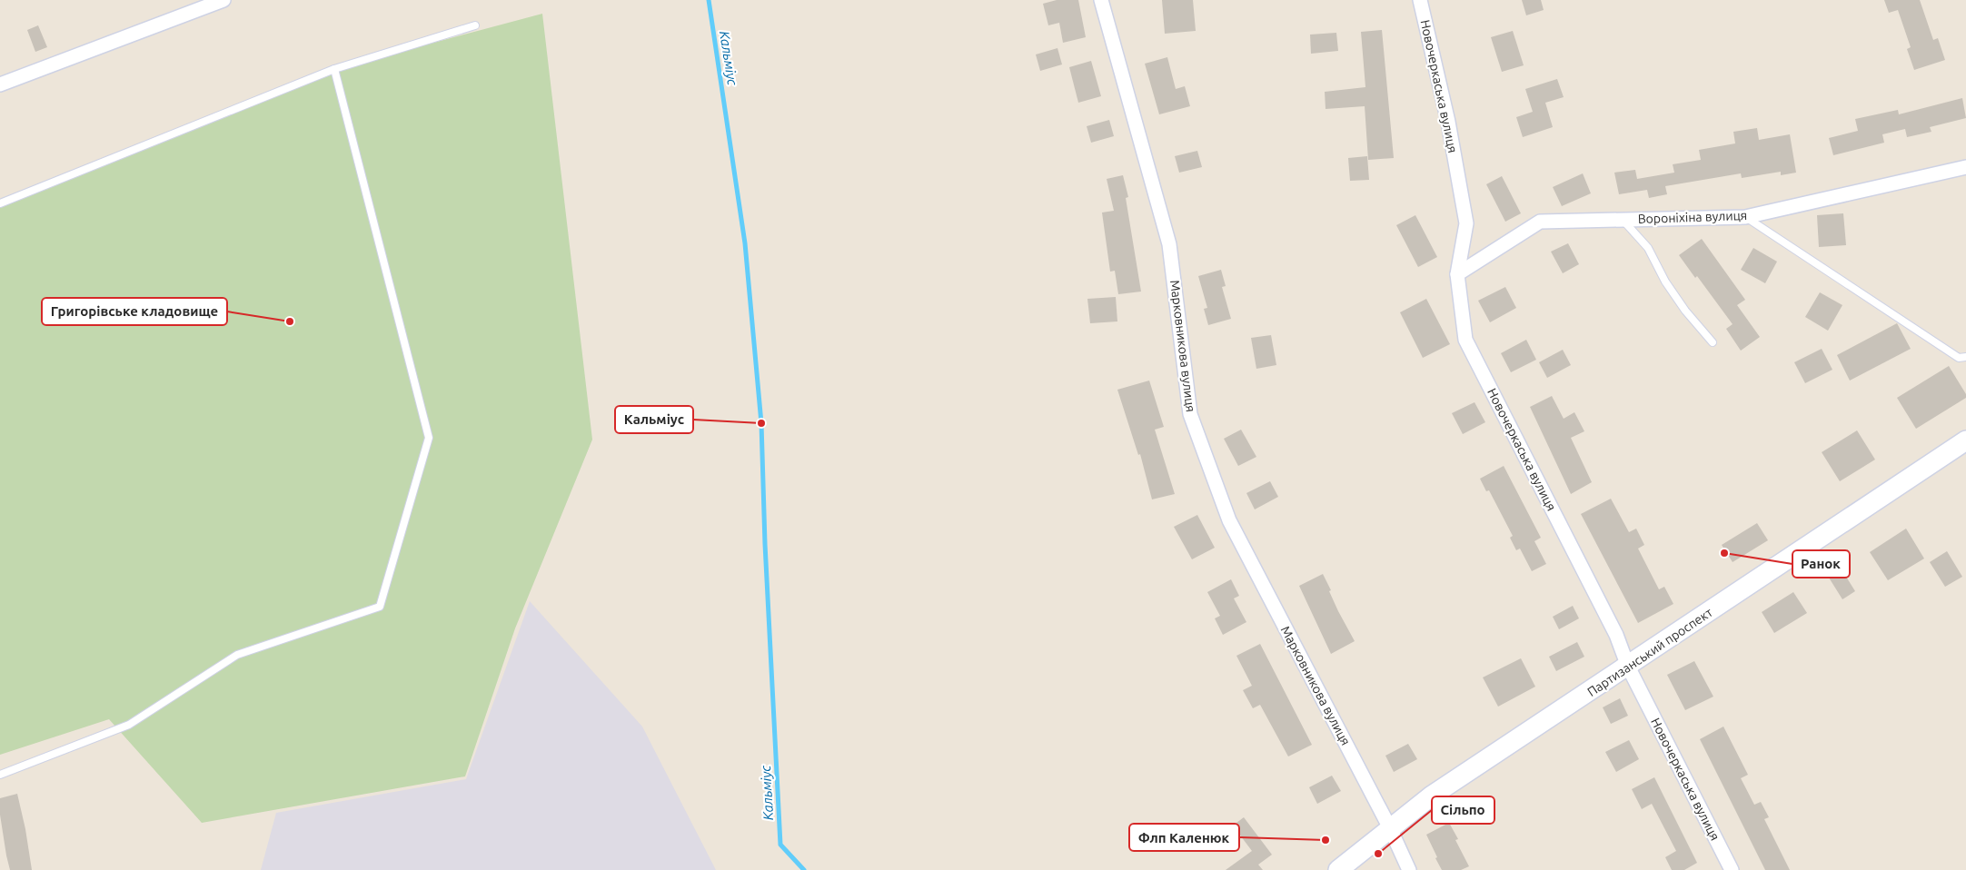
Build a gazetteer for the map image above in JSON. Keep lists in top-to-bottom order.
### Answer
{
  "streets": {
    "street": [
      "Новочеркаська вулиця",
      "Вороніхіна вулиця",
      "Марковникова вулиця",
      "Партизанський проспект"
    ]
  },
  "crossings": [
    ["Новочеркаська вулиця", "Вороніхіна вулиця"],
    ["Новочеркаська вулиця", "Партизанський проспект"],
    ["Марковникова вулиця", "Партизанський проспект"]
  ],
  "water": ["Кальміус"],
  "places": [
    "Григорівське кладовище",
    "Кальміус",
    "Ранок",
    "Флп Каленюк",
    "Сільпо"
  ]
}
